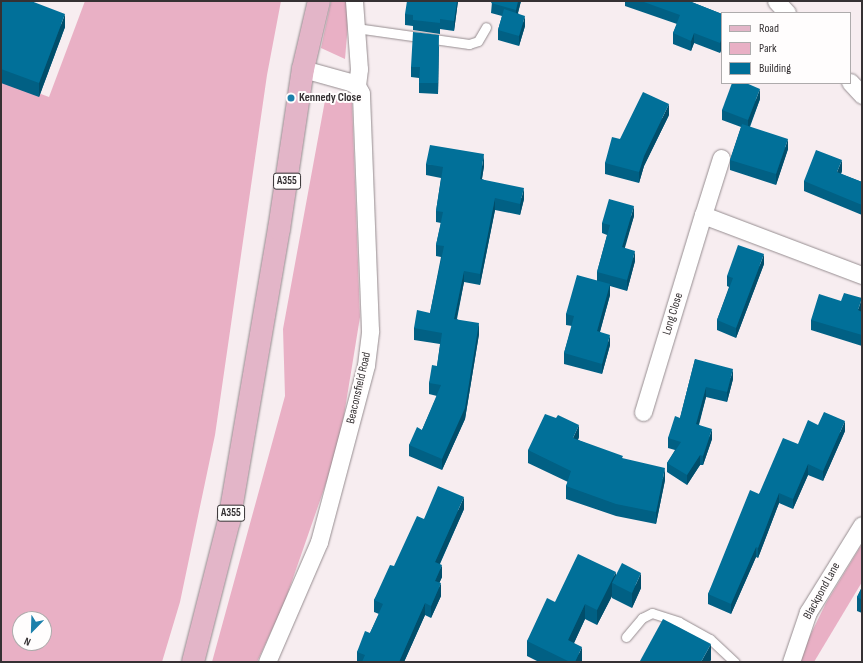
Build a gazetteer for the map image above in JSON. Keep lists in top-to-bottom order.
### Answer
{
  "streets": {
    "main road": ["A355"],
    "street": ["Long Close", "Beaconsfield Road", "Blackpond Lane"]
  },
  "places": ["Kennedy Close"],
  "legend": ["Road", "Park", "Building"],
  "north": "bottom left"
}
